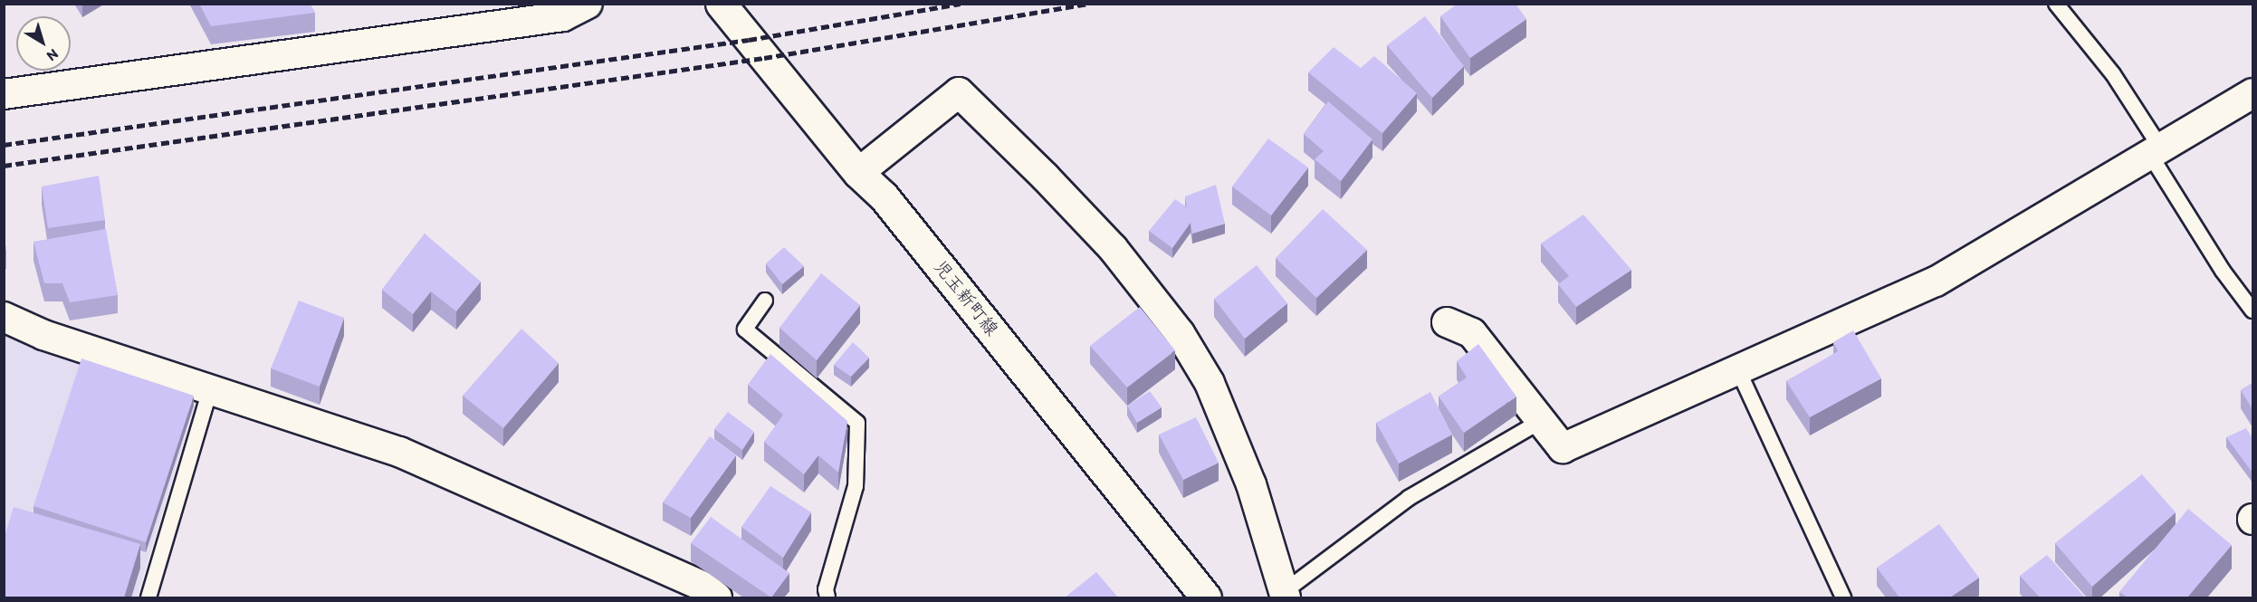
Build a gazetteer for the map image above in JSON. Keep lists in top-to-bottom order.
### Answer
{
  "streets": {
    "main road": ["児玉新町線"]
  },
  "north": "bottom right"
}
